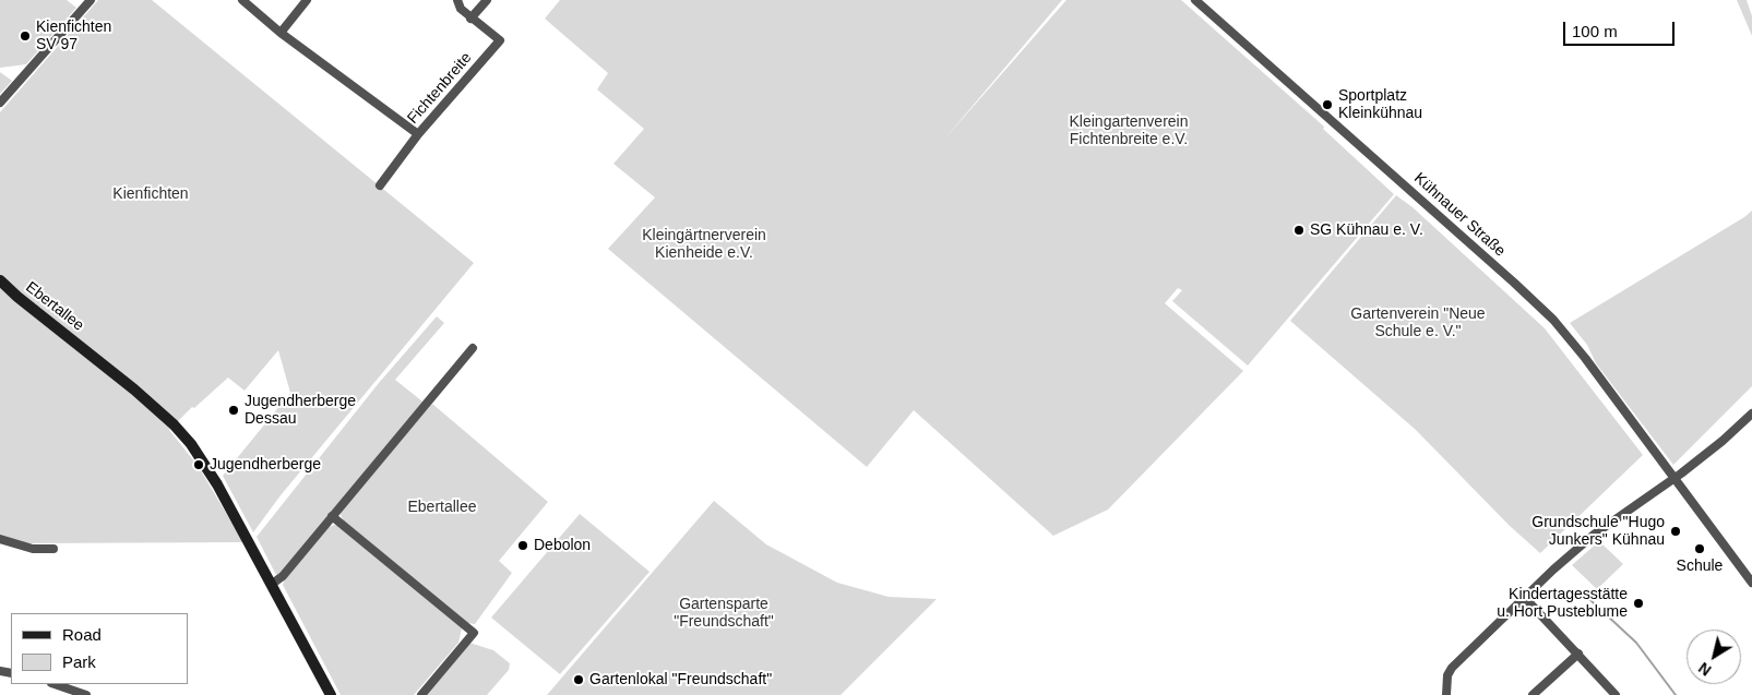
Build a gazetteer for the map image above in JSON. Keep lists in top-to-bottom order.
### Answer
{
  "streets": {
    "street": ["Fichtenbreite", "Kühnauer Straße", "Ebertallee"]
  },
  "parks": [
    "Kleingartenverein Fichtenbreite e.V.",
    "Kienfichten",
    "Kleingärtnerverein Kienheide e.V.",
    "Gartenverein \"Neue Schule e. V.\"",
    "Ebertallee",
    "Gartensparte \"Freundschaft\""
  ],
  "places": [
    "Kienfichten SV 97",
    "Sportplatz Kleinkühnau",
    "SG Kühnau e. V.",
    "Jugendherberge Dessau",
    "Jugendherberge",
    "Grundschule \"Hugo Junkers\" Kühnau",
    "Debolon",
    "Schule",
    "Kindertagesstätte u. Hort Pusteblume",
    "Gartenlokal \"Freundschaft\""
  ],
  "legend": ["Road", "Park"],
  "scale_bar": "100 m",
  "north": "bottom left"
}
